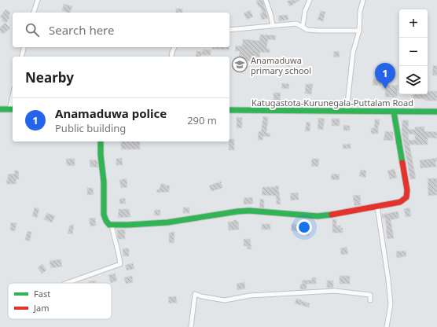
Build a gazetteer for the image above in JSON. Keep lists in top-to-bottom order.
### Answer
{
  "streets": {
    "main road": ["Katugastota-Kurunegala-Puttalam Road"]
  },
  "places": {
    "school or university": ["Anamaduwa primary school"]
  },
  "legend": ["Fast", "Jam"],
  "page": {
    "map_buttons": ["+", "−"],
    "search": "Search here",
    "heading": "Nearby",
    "pins": "1",
    "list": [
      {
        "mark": "1",
        "name": "Anamaduwa police",
        "note": "Public building",
        "value": "290 m"
      }
    ]
  }
}
